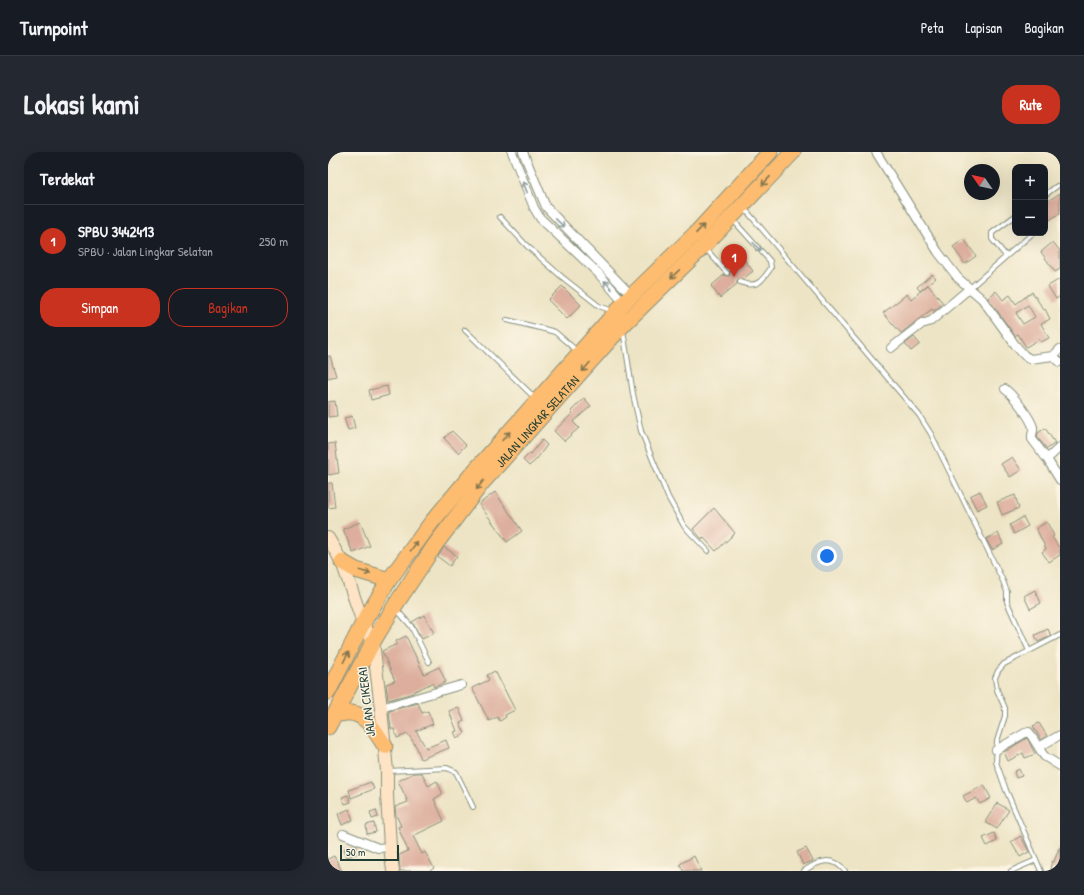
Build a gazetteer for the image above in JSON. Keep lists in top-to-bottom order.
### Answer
{
  "streets": {
    "highway": ["JALAN LINGKAR SELATAN"],
    "street": ["JALAN CIKERAI"]
  },
  "crossings": [
    ["JALAN LINGKAR SELATAN", "JALAN CIKERAI"]
  ],
  "scale_bar": "50 m",
  "north": "top left",
  "page": {
    "header": "Turnpoint",
    "nav": ["Peta", "Lapisan", "Bagikan"],
    "title": "Lokasi kami",
    "buttons": [
      "Rute",
      ["Simpan", "Bagikan"]
    ],
    "heading": "Terdekat",
    "map_buttons": ["+", "−"],
    "list": [
      {
        "mark": "1",
        "name": "SPBU 3442413",
        "note": "SPBU · Jalan Lingkar Selatan",
        "value": "250 m"
      }
    ],
    "pins": "1",
    "scale": "50 m"
  }
}
